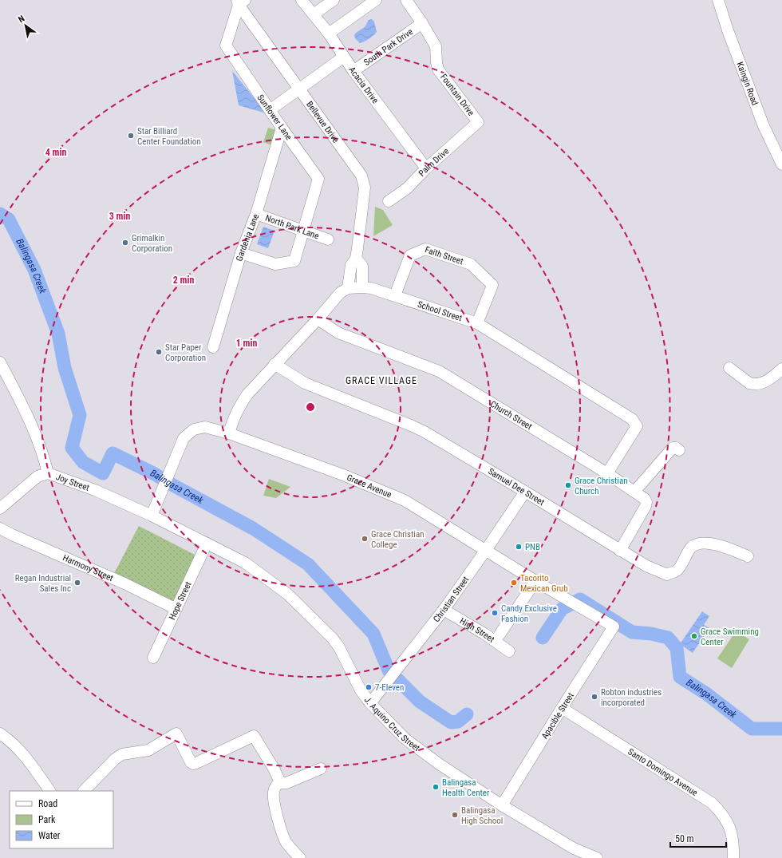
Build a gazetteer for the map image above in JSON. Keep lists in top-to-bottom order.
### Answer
{
  "streets": {
    "street": [
      "South Park Drive",
      "Kaingin Road",
      "Acacia Drive",
      "Fountain Drive",
      "Sunflower Lane",
      "Bellevue Drive",
      "Palm Drive",
      "North Park Lane",
      "Gardenia Lane",
      "Faith Street",
      "School Street",
      "Church Street",
      "Joy Street",
      "Grace Avenue",
      "Samuel Dee Street",
      "Harmony Street",
      "Christian Street",
      "Hope Street",
      "High Street",
      "Apacible Street",
      "J. Aquino Cruz Street",
      "Santo Domingo Avenue"
    ]
  },
  "crossings": [
    ["South Park Drive", "Acacia Drive"],
    ["South Park Drive", "Fountain Drive"],
    ["Acacia Drive", "Palm Drive"],
    ["Fountain Drive", "Palm Drive"],
    ["Sunflower Lane", "Bellevue Drive"],
    ["Sunflower Lane", "North Park Lane"],
    ["Sunflower Lane", "Gardenia Lane"],
    ["Bellevue Drive", "School Street"],
    ["North Park Lane", "Gardenia Lane"],
    ["Faith Street", "School Street"],
    ["School Street", "Church Street"],
    ["Church Street", "Samuel Dee Street"],
    ["Joy Street", "Grace Avenue"],
    ["Joy Street", "Hope Street"],
    ["Joy Street", "J. Aquino Cruz Street"],
    ["Grace Avenue", "Christian Street"],
    ["Grace Avenue", "High Street"],
    ["Grace Avenue", "Apacible Street"],
    ["Samuel Dee Street", "Christian Street"],
    ["Harmony Street", "Hope Street"],
    ["Christian Street", "High Street"],
    ["Christian Street", "J. Aquino Cruz Street"],
    ["Hope Street", "J. Aquino Cruz Street"],
    ["Apacible Street", "J. Aquino Cruz Street"],
    ["Apacible Street", "Santo Domingo Avenue"]
  ],
  "districts": ["GRACE VILLAGE"],
  "water": ["Balingasa Creek"],
  "places": [
    "Star Billiard Center Foundation",
    "Grimalkin Corporation",
    "Star Paper Corporation",
    "Grace Christian Church",
    "Grace Christian College",
    "PNB",
    "Regan Industrial Sales Inc",
    "Tacorito Mexican Grub",
    "Candy Exclusive Fashion",
    "Grace Swimming Center",
    "7-Eleven",
    "Robton industries incorporated",
    "Balingasa Health Center",
    "Balingasa High School"
  ],
  "legend": ["Road", "Park", "Water"],
  "scale_bar": "50 m",
  "north": "top left",
  "rings": [
    "4 min",
    "3 min",
    "2 min",
    "1 min"
  ]
}
